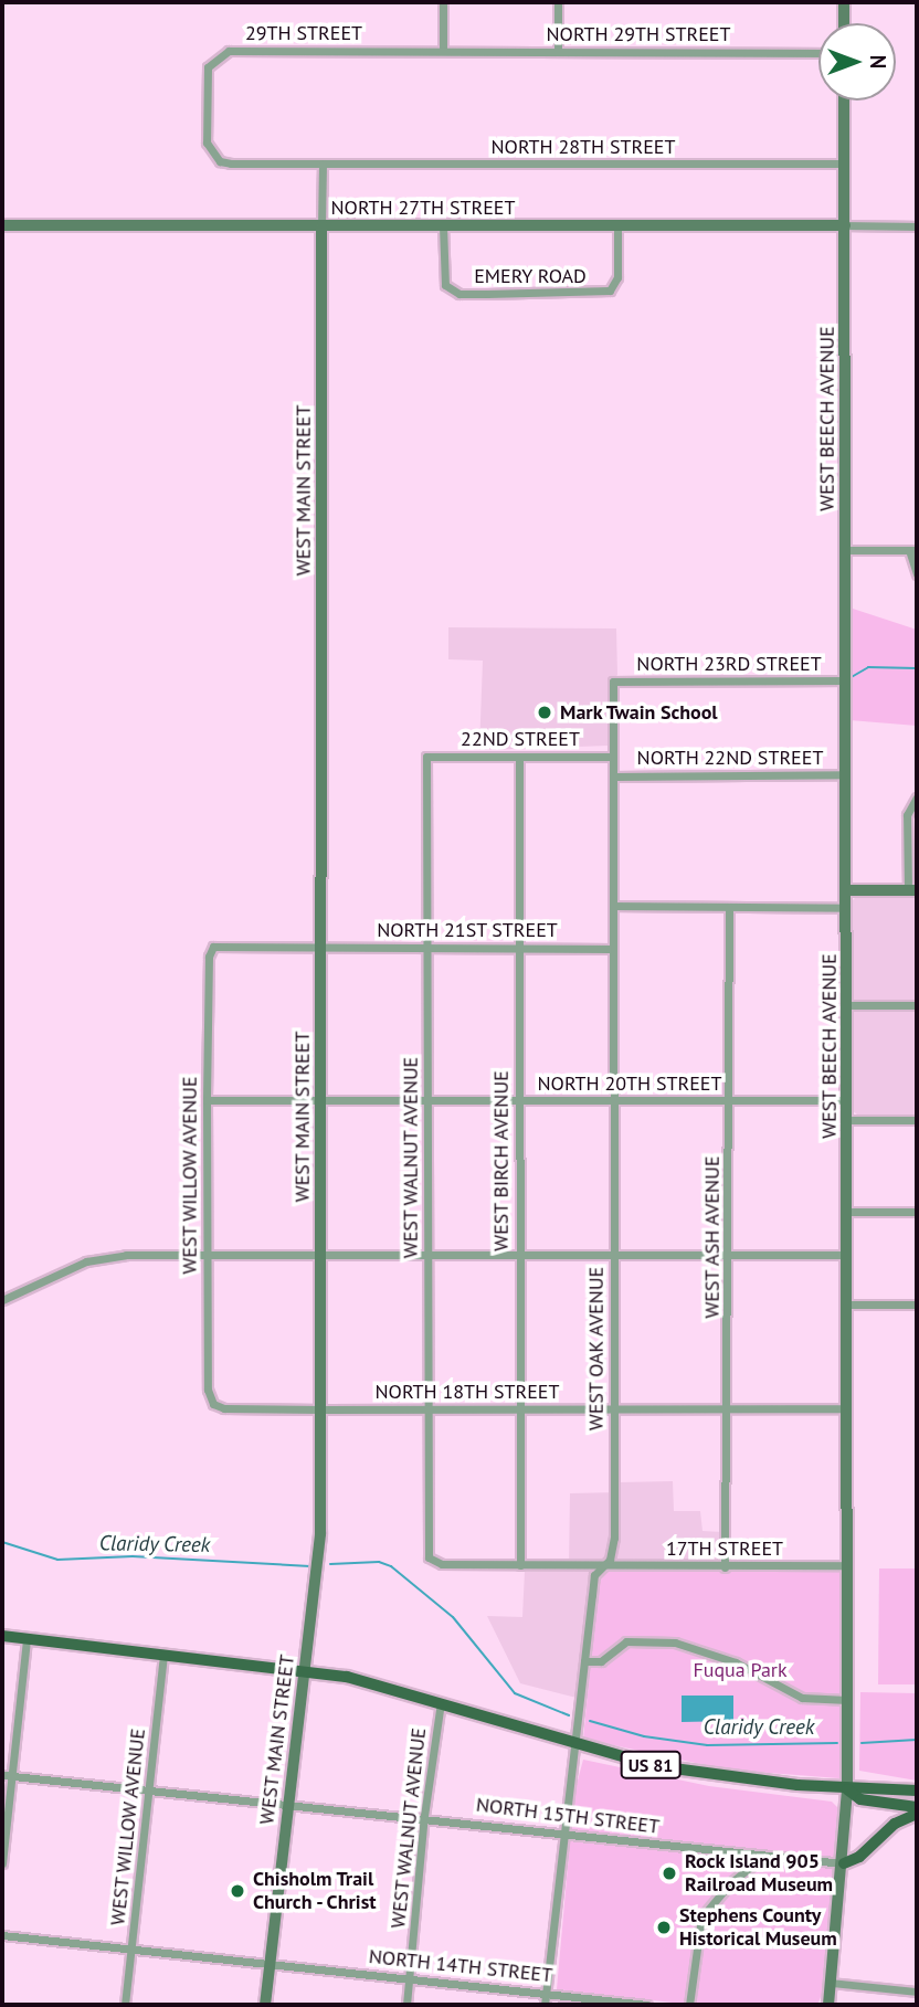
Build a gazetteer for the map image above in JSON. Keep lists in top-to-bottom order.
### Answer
{
  "streets": {
    "main road": ["US 81"],
    "street": [
      "29TH STREET",
      "NORTH 29TH STREET",
      "NORTH 28TH STREET",
      "NORTH 27TH STREET",
      "EMERY ROAD",
      "WEST BEECH AVENUE",
      "WEST MAIN STREET",
      "NORTH 23RD STREET",
      "22ND STREET",
      "NORTH 22ND STREET",
      "NORTH 21ST STREET",
      "NORTH 20TH STREET",
      "WEST WALNUT AVENUE",
      "WEST BIRCH AVENUE",
      "WEST WILLOW AVENUE",
      "WEST ASH AVENUE",
      "WEST OAK AVENUE",
      "NORTH 18TH STREET",
      "17TH STREET",
      "NORTH 15TH STREET",
      "NORTH 14TH STREET"
    ]
  },
  "crossings": [
    ["29TH STREET", "NORTH 29TH STREET"],
    ["29TH STREET", "NORTH 28TH STREET"],
    ["NORTH 28TH STREET", "WEST BEECH AVENUE"],
    ["NORTH 27TH STREET", "EMERY ROAD"],
    ["NORTH 27TH STREET", "WEST BEECH AVENUE"],
    ["NORTH 27TH STREET", "WEST MAIN STREET"],
    ["WEST BEECH AVENUE", "NORTH 23RD STREET"],
    ["WEST BEECH AVENUE", "NORTH 22ND STREET"],
    ["WEST BEECH AVENUE", "NORTH 20TH STREET"],
    ["WEST BEECH AVENUE", "NORTH 18TH STREET"],
    ["WEST BEECH AVENUE", "17TH STREET"],
    ["WEST BEECH AVENUE", "US 81"],
    ["WEST BEECH AVENUE", "NORTH 15TH STREET"],
    ["WEST MAIN STREET", "NORTH 21ST STREET"],
    ["WEST MAIN STREET", "NORTH 20TH STREET"],
    ["WEST MAIN STREET", "NORTH 18TH STREET"],
    ["WEST MAIN STREET", "US 81"],
    ["WEST MAIN STREET", "NORTH 15TH STREET"],
    ["WEST MAIN STREET", "NORTH 14TH STREET"],
    ["NORTH 23RD STREET", "WEST OAK AVENUE"],
    ["22ND STREET", "WEST WALNUT AVENUE"],
    ["22ND STREET", "WEST BIRCH AVENUE"],
    ["22ND STREET", "WEST OAK AVENUE"],
    ["NORTH 22ND STREET", "WEST OAK AVENUE"],
    ["NORTH 21ST STREET", "WEST WALNUT AVENUE"],
    ["NORTH 21ST STREET", "WEST BIRCH AVENUE"],
    ["NORTH 21ST STREET", "WEST WILLOW AVENUE"],
    ["NORTH 21ST STREET", "WEST OAK AVENUE"],
    ["NORTH 20TH STREET", "WEST WALNUT AVENUE"],
    ["NORTH 20TH STREET", "WEST BIRCH AVENUE"],
    ["NORTH 20TH STREET", "WEST WILLOW AVENUE"],
    ["NORTH 20TH STREET", "WEST ASH AVENUE"],
    ["NORTH 20TH STREET", "WEST OAK AVENUE"],
    ["WEST WALNUT AVENUE", "NORTH 18TH STREET"],
    ["WEST WALNUT AVENUE", "17TH STREET"],
    ["WEST WALNUT AVENUE", "US 81"],
    ["WEST WALNUT AVENUE", "NORTH 15TH STREET"],
    ["WEST WALNUT AVENUE", "NORTH 14TH STREET"],
    ["WEST BIRCH AVENUE", "NORTH 18TH STREET"],
    ["WEST BIRCH AVENUE", "17TH STREET"],
    ["WEST WILLOW AVENUE", "NORTH 18TH STREET"],
    ["WEST WILLOW AVENUE", "US 81"],
    ["WEST WILLOW AVENUE", "NORTH 15TH STREET"],
    ["WEST WILLOW AVENUE", "NORTH 14TH STREET"],
    ["WEST ASH AVENUE", "NORTH 18TH STREET"],
    ["WEST ASH AVENUE", "17TH STREET"],
    ["WEST OAK AVENUE", "NORTH 18TH STREET"],
    ["WEST OAK AVENUE", "17TH STREET"],
    ["WEST OAK AVENUE", "US 81"],
    ["WEST OAK AVENUE", "NORTH 15TH STREET"],
    ["WEST OAK AVENUE", "NORTH 14TH STREET"]
  ],
  "water": ["Claridy Creek"],
  "parks": ["Fuqua Park"],
  "places": [
    "Mark Twain School",
    "Rock Island 905 Railroad Museum",
    "Chisholm Trail Church - Christ",
    "Stephens County Historical Museum"
  ],
  "north": "right"
}
